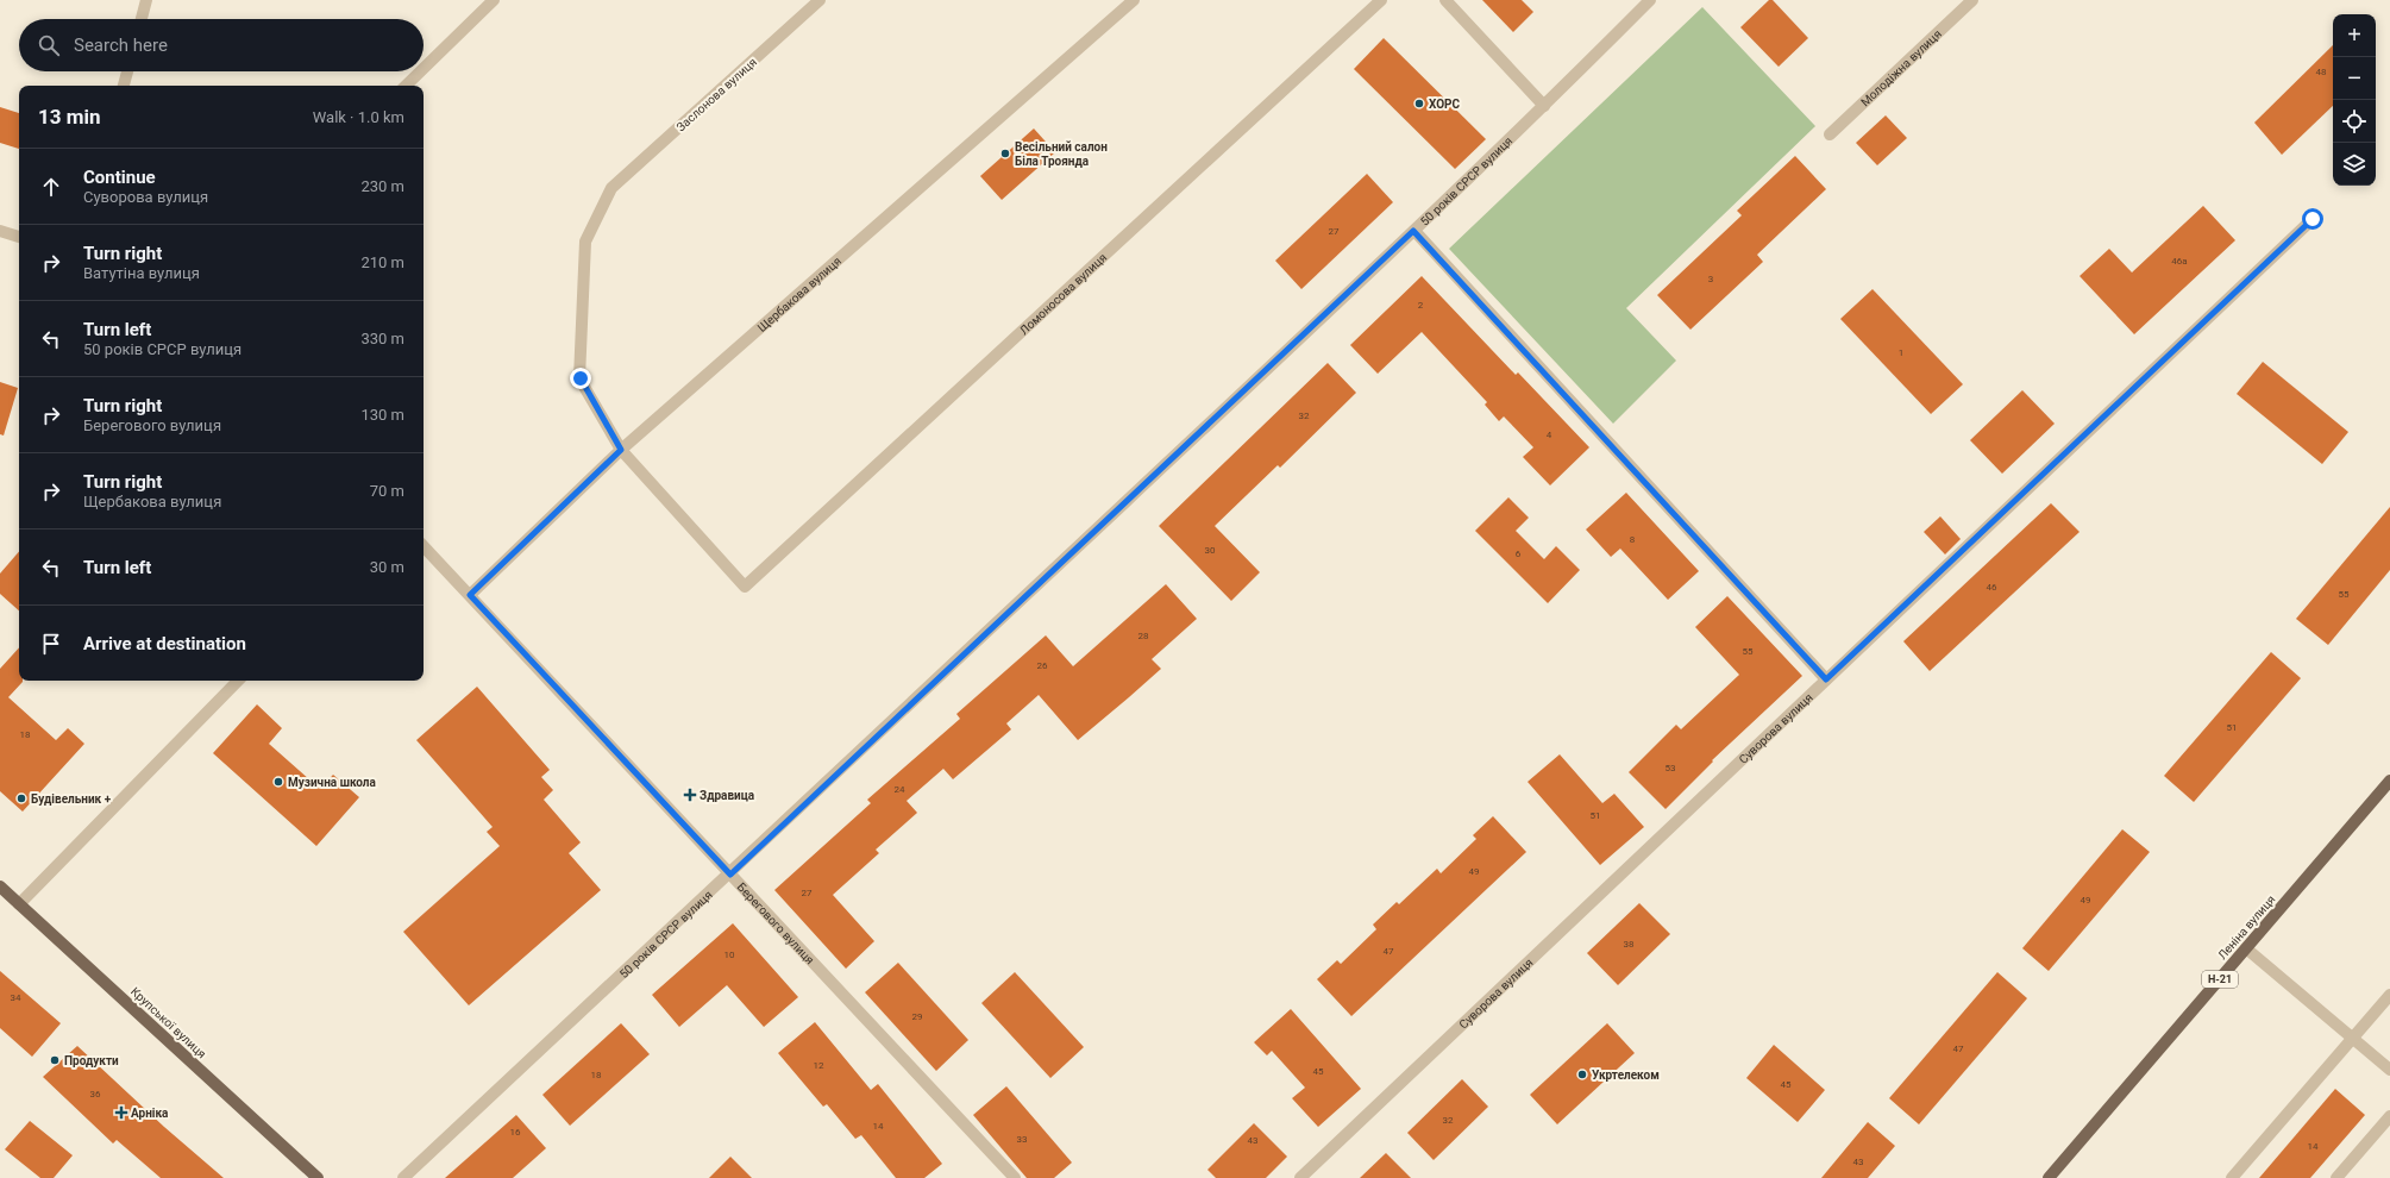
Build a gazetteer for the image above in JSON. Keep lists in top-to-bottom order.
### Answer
{
  "streets": {
    "main road": ["Леніна вулиця", "Н-21", "Крупської вулиця"],
    "street": [
      "Молодіжна вулиця",
      "Заслонова вулиця",
      "50 років СРСР вулиця",
      "Щербакова вулиця",
      "Ломоносова вулиця",
      "Суворова вулиця",
      "Берегового вулиця"
    ]
  },
  "crossings": [
    ["Заслонова вулиця", "Щербакова вулиця"],
    ["Заслонова вулиця", "Ломоносова вулиця"],
    ["50 років СРСР вулиця", "Берегового вулиця"],
    ["Щербакова вулиця", "Ломоносова вулиця"],
    ["Щербакова вулиця", "Берегового вулиця"]
  ],
  "places": {
    "other": [
      "ХОРС",
      "Весільний салон Біла Троянда",
      "Музична школа",
      "Будівельник +",
      "Продукти",
      "Укртелеком"
    ],
    "health": ["Здравица", "Арніка"]
  },
  "house_numbers": [
    "48",
    "27",
    "46а",
    "3",
    "2",
    "1",
    "32",
    "4",
    "8",
    "30",
    "6",
    "46",
    "55",
    "28",
    "55",
    "26",
    "51",
    "18",
    "53",
    "24",
    "51",
    "49",
    "27",
    "49",
    "38",
    "47",
    "10",
    "34",
    "29",
    "47",
    "12",
    "45",
    "18",
    "45",
    "36",
    "32",
    "14",
    "16",
    "33",
    "43",
    "14",
    "43"
  ],
  "page": {
    "map_buttons": ["+", "−"],
    "search": "Search here",
    "heading": ["13 min", "Walk · 1.0 km"],
    "list": [
      ["Continue", "Суворова вулиця", "230 m"],
      ["Turn right", "Ватутіна вулиця", "210 m"],
      ["Turn left", "50 років СРСР вулиця", "330 m"],
      ["Turn right", "Берегового вулиця", "130 m"],
      ["Turn right", "Щербакова вулиця", "70 m"],
      ["Turn left", "30 m"],
      "Arrive at destination"
    ]
  }
}
